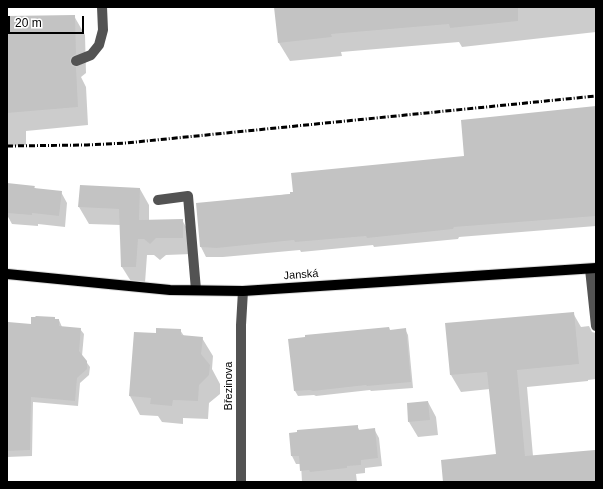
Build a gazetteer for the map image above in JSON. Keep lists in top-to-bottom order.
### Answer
{
  "streets": {
    "main road": ["Janská"],
    "street": ["Březinova"]
  },
  "crossings": [
    ["Janská", "Březinova"]
  ],
  "scale_bar": "20 m"
}
